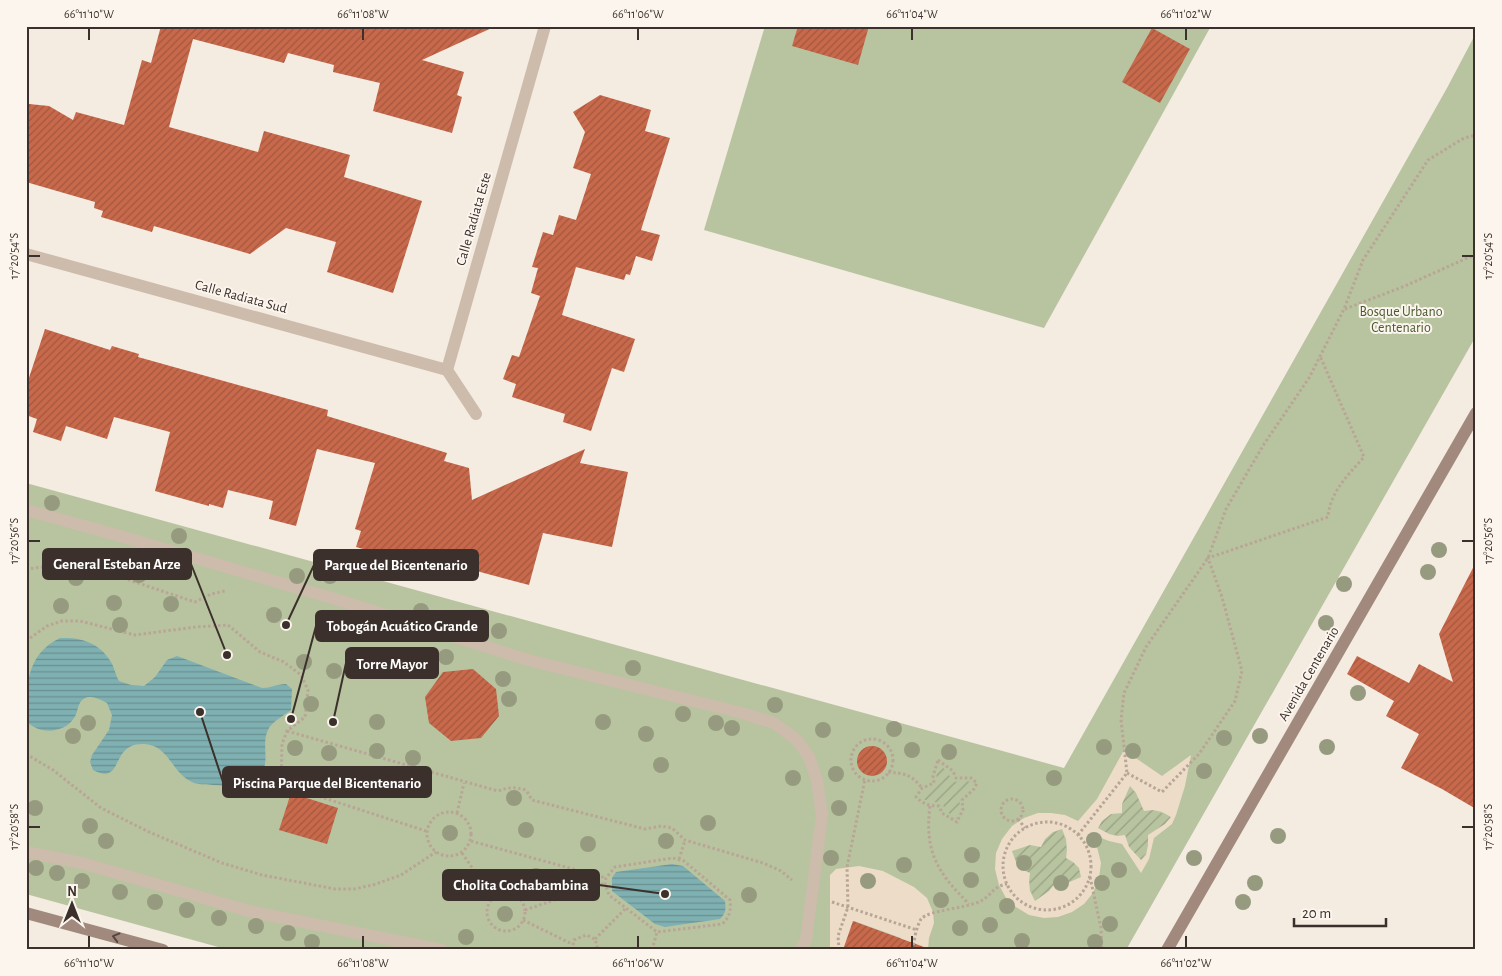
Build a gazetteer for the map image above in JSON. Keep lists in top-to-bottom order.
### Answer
{
  "streets": {
    "main road": ["Avenida Centenario"],
    "street": ["Calle Radiata Este", "Calle Radiata Sud"]
  },
  "crossings": [
    ["Calle Radiata Este", "Calle Radiata Sud"]
  ],
  "parks": ["Bosque Urbano Centenario"],
  "places": [
    "Parque del Bicentenario",
    "General Esteban Arze",
    "Piscina Parque del Bicentenario",
    "Tobogán Acuático Grande",
    "Torre Mayor",
    "Cholita Cochabambina"
  ],
  "scale_bar": "20 m",
  "north": "top",
  "coordinates": [
    "66°11'10\"W",
    "66°11'08\"W",
    "66°11'06\"W",
    "66°11'04\"W",
    "66°11'02\"W",
    "17°20'54\"S",
    "17°20'56\"S",
    "17°20'58\"S"
  ]
}
